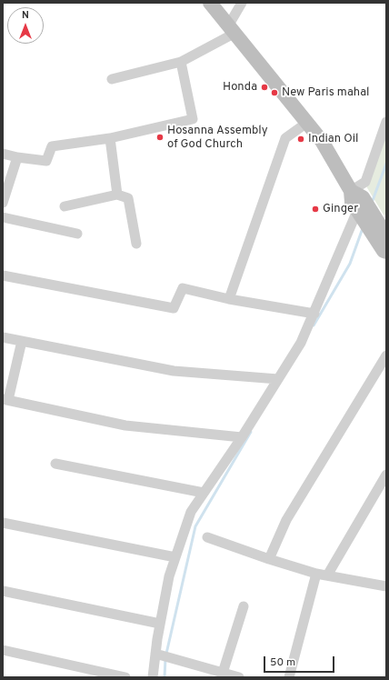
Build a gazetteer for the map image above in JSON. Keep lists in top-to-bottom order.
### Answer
{
  "places": [
    "Honda",
    "New Paris mahal",
    "Hosanna Assembly of God Church",
    "Indian Oil",
    "Ginger"
  ],
  "scale_bar": "50 m",
  "north": "top"
}
